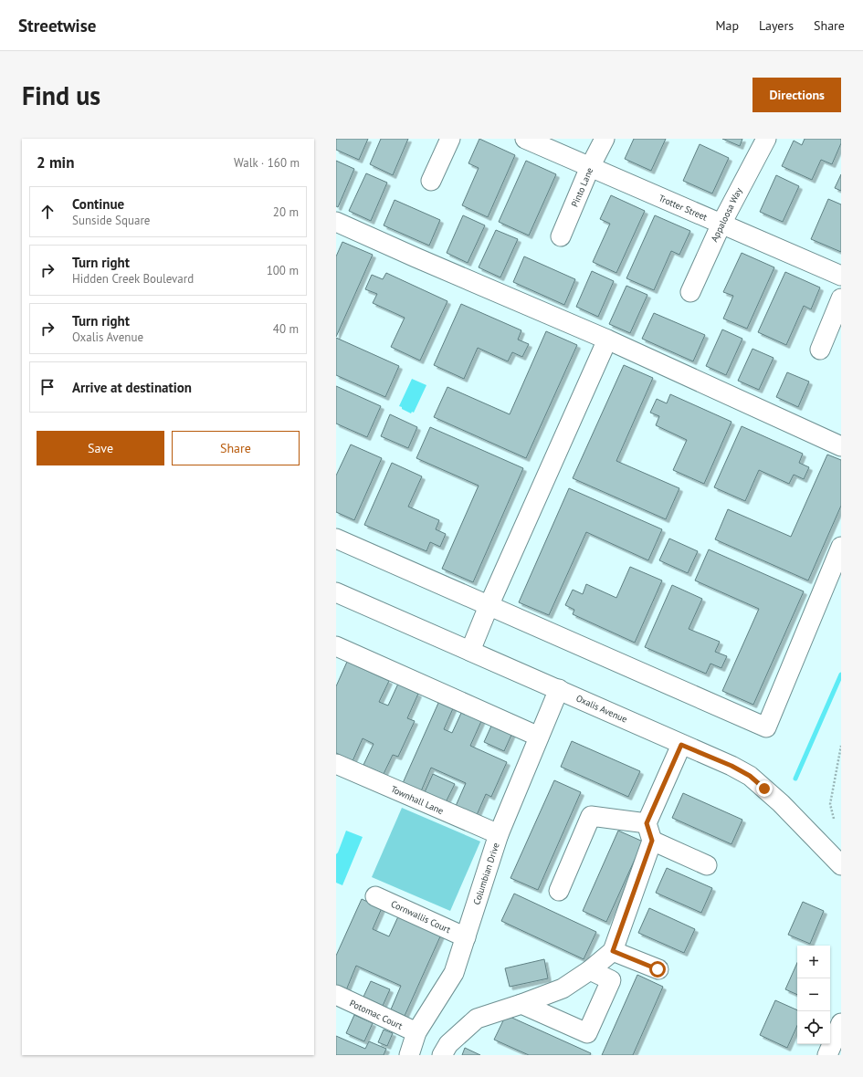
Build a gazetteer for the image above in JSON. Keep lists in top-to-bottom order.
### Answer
{
  "streets": {
    "street": [
      "Pinto Lane",
      "Trotter Street",
      "Appaloosa Way",
      "Oxalis Avenue",
      "Townhall Lane",
      "Columbian Drive",
      "Cornwallis Court",
      "Potomac Court"
    ]
  },
  "crossings": [
    ["Pinto Lane", "Trotter Street"],
    ["Trotter Street", "Appaloosa Way"],
    ["Oxalis Avenue", "Columbian Drive"],
    ["Townhall Lane", "Columbian Drive"],
    ["Columbian Drive", "Cornwallis Court"],
    ["Columbian Drive", "Potomac Court"]
  ],
  "page": {
    "header": "Streetwise",
    "nav": ["Map", "Layers", "Share"],
    "buttons": [
      "Directions",
      ["Save", "Share"]
    ],
    "title": "Find us",
    "heading": ["2 min", "Walk · 160 m"],
    "list": [
      ["Continue", "Sunside Square", "20 m"],
      ["Turn right", "Hidden Creek Boulevard", "100 m"],
      ["Turn right", "Oxalis Avenue", "40 m"],
      "Arrive at destination"
    ],
    "map_buttons": ["+", "−"]
  }
}
